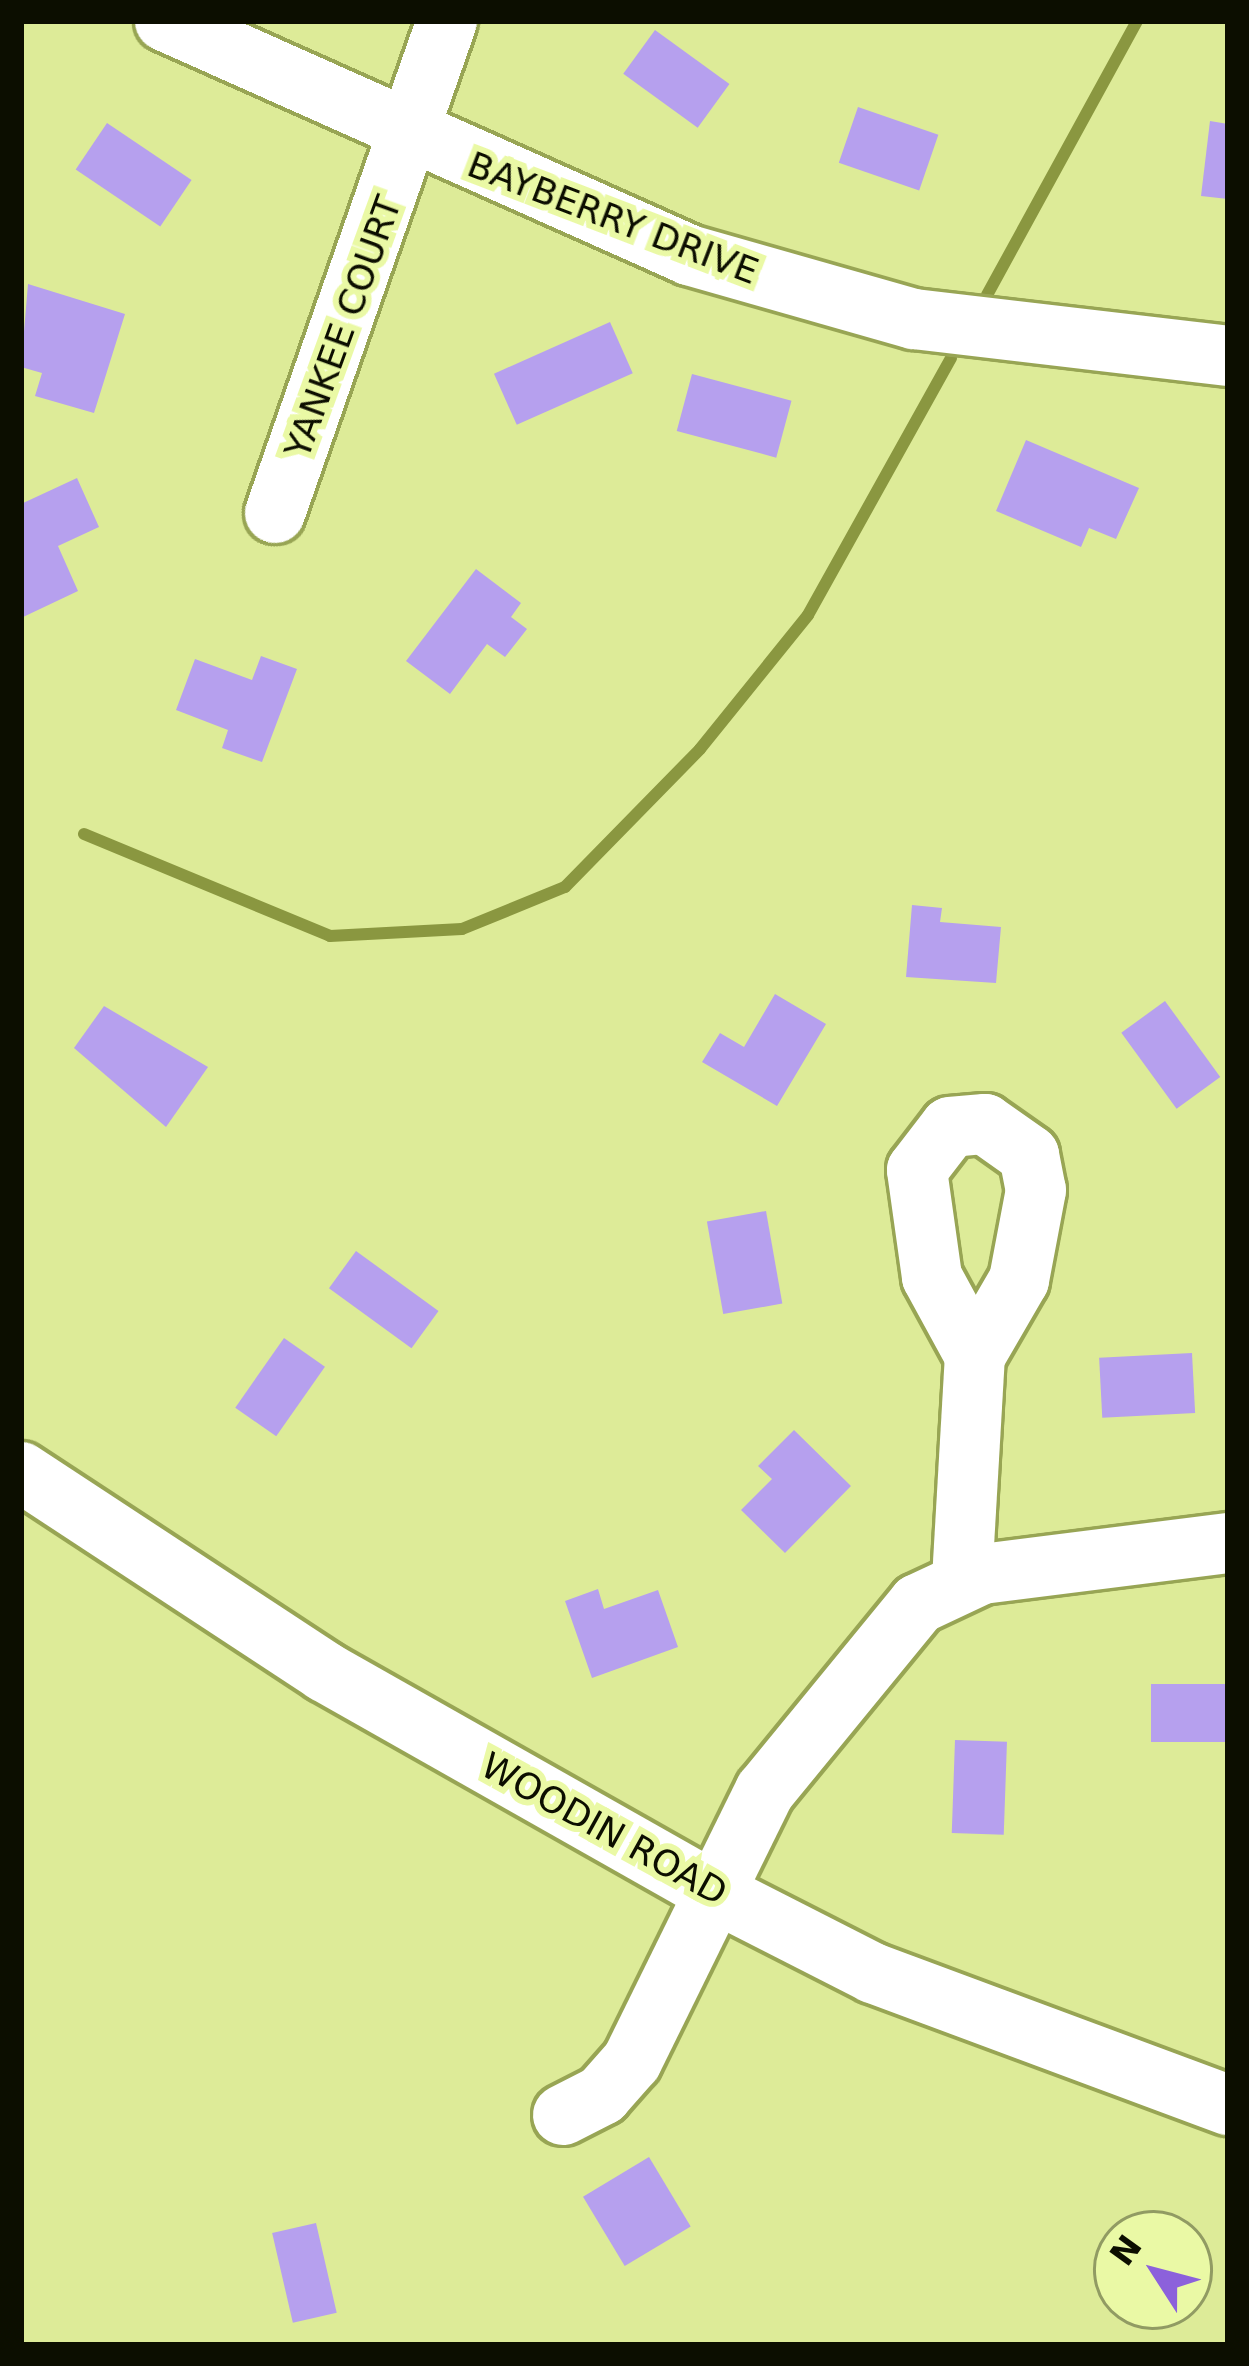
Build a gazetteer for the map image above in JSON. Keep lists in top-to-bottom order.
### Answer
{
  "streets": {
    "street": ["BAYBERRY DRIVE", "YANKEE COURT", "WOODIN ROAD"]
  },
  "crossings": [
    ["BAYBERRY DRIVE", "YANKEE COURT"]
  ],
  "north": "top left"
}
